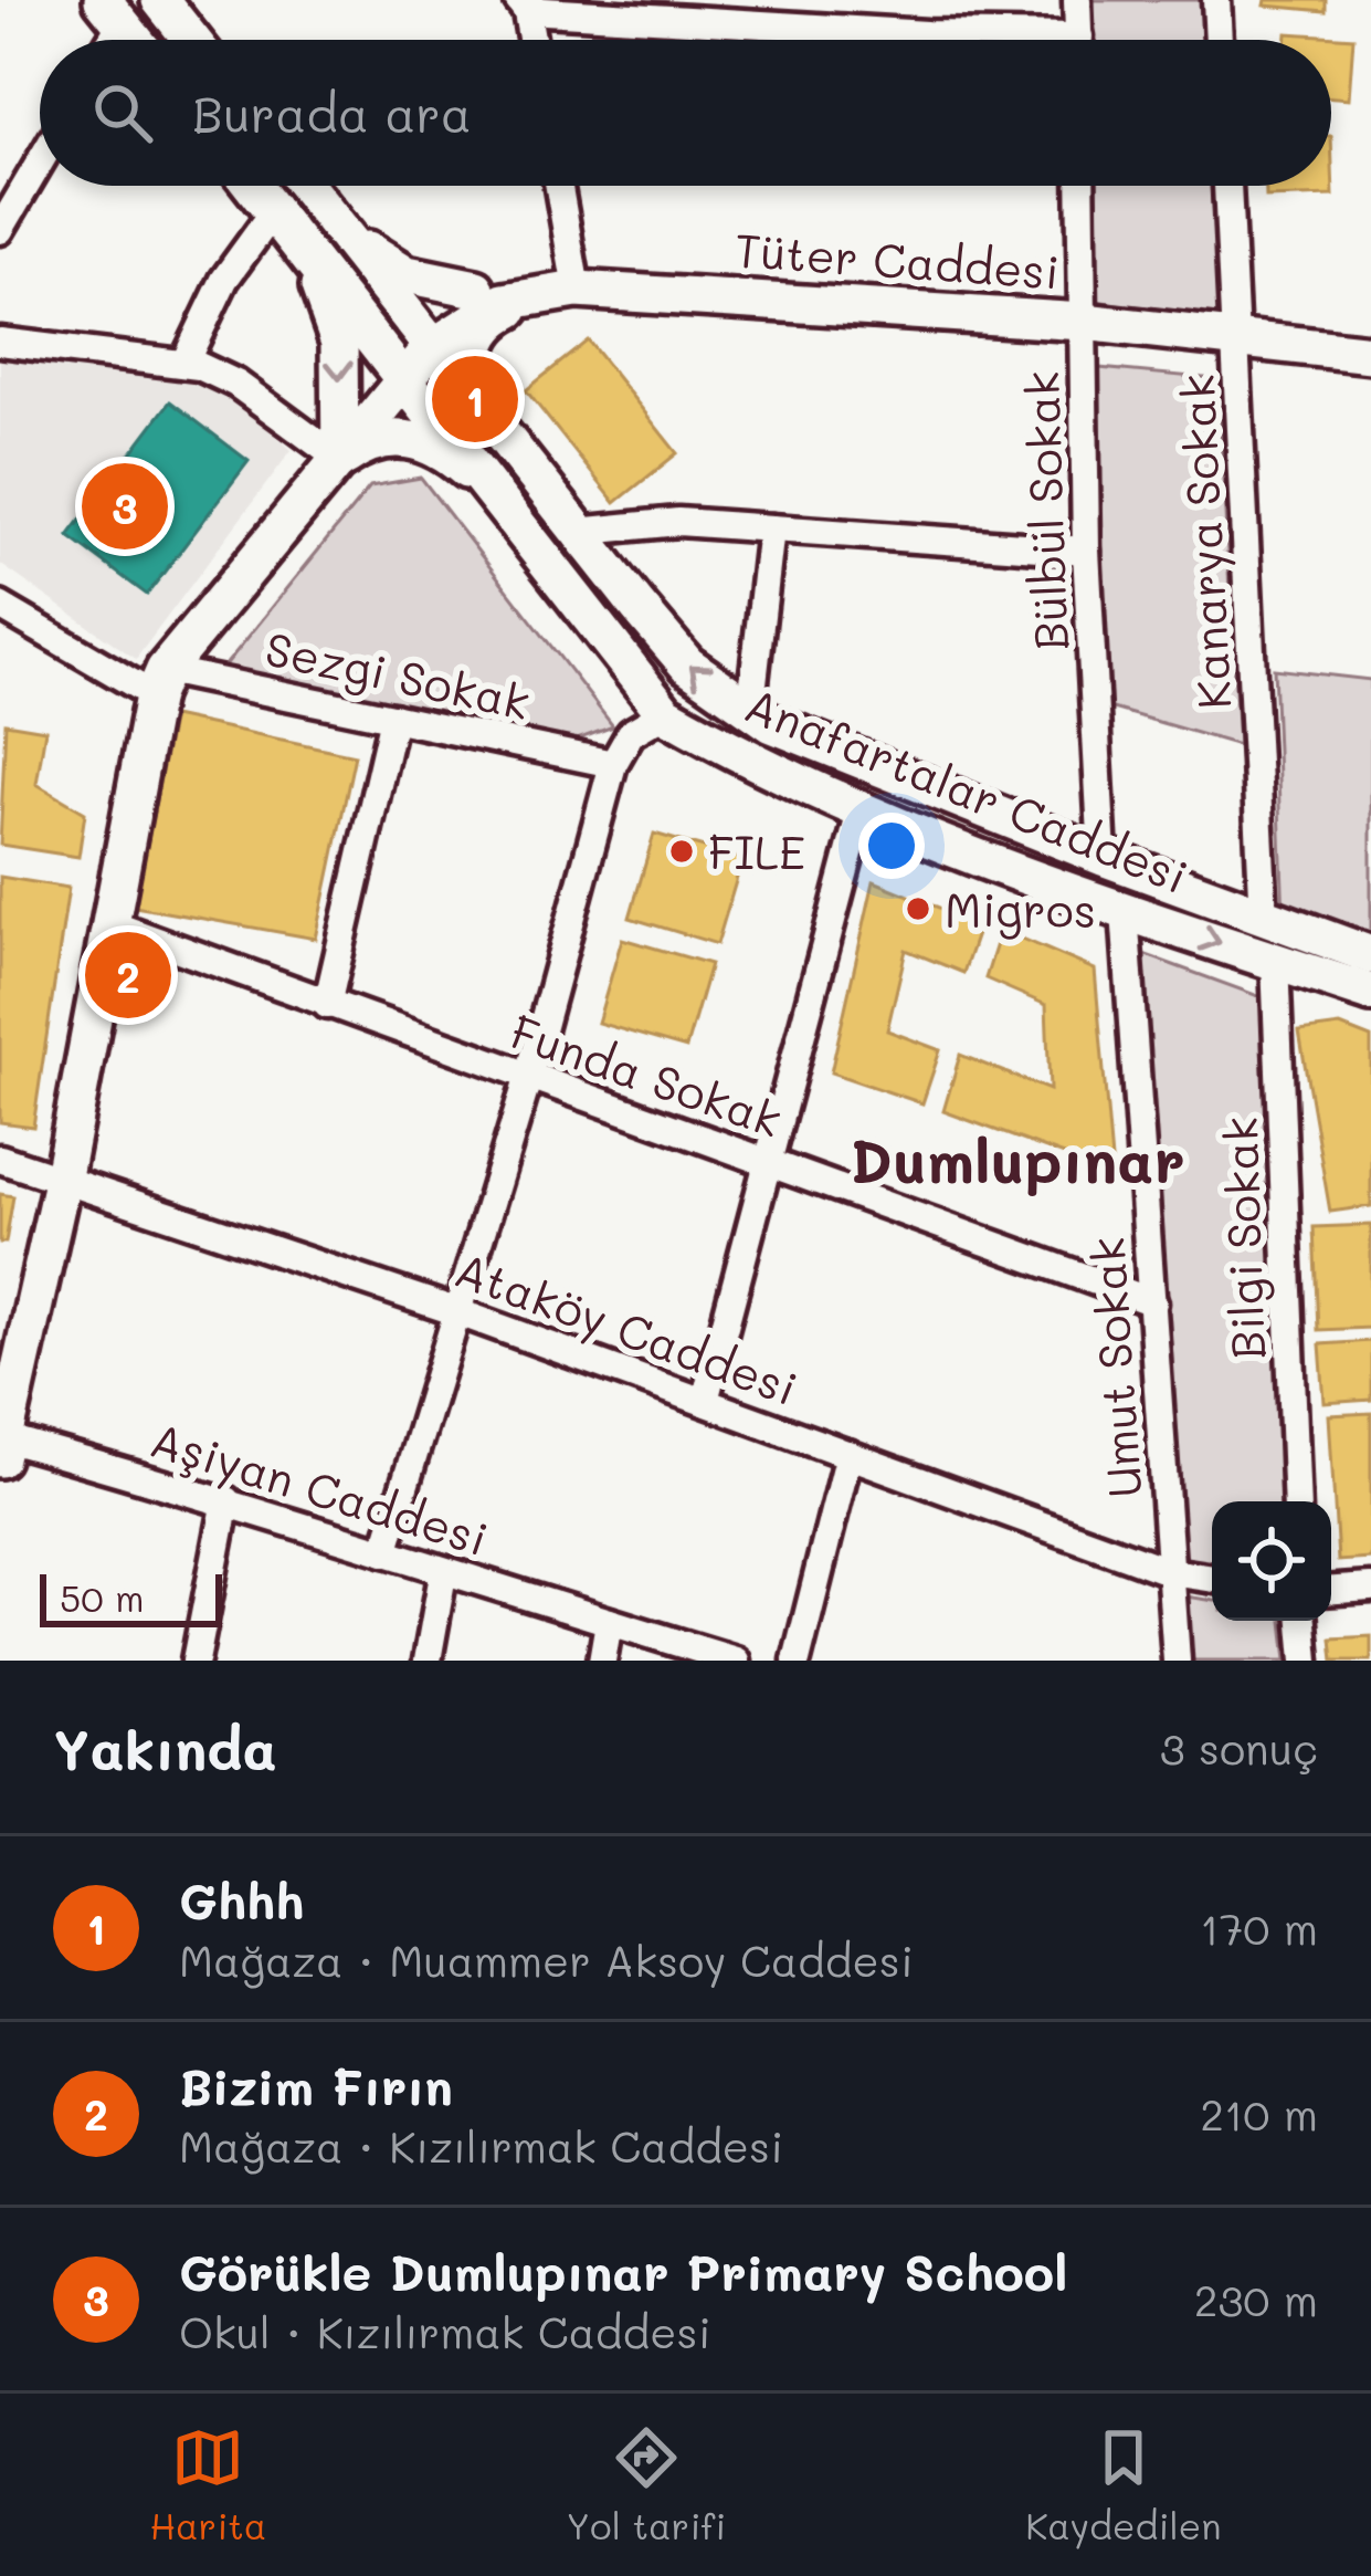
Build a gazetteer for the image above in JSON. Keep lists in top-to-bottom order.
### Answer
{
  "streets": {
    "street": [
      "Tüter Caddesi",
      "Bülbül Sokak",
      "Kanarya Sokak",
      "Sezgi Sokak",
      "Anafartalar Caddesi",
      "Funda Sokak",
      "Bilgi Sokak",
      "Ataköy Caddesi",
      "Umut Sokak",
      "Aşiyan Caddesi"
    ]
  },
  "crossings": [
    ["Tüter Caddesi", "Bülbül Sokak"],
    ["Tüter Caddesi", "Kanarya Sokak"],
    ["Anafartalar Caddesi", "Bilgi Sokak"],
    ["Anafartalar Caddesi", "Umut Sokak"],
    ["Funda Sokak", "Umut Sokak"],
    ["Ataköy Caddesi", "Umut Sokak"]
  ],
  "districts": ["Dumlupınar"],
  "places": ["FILE", "Migros"],
  "scale_bar": "50 m",
  "page": {
    "search": "Burada ara",
    "pins": ["1", "3", "2"],
    "scale": "50 m",
    "heading": ["Yakında", "3 sonuç"],
    "list": [
      {
        "mark": "1",
        "name": "Ghhh",
        "note": "Mağaza · Muammer Aksoy Caddesi",
        "value": "170 m"
      },
      {
        "mark": "2",
        "name": "Bizim Fırın",
        "note": "Mağaza · Kızılırmak Caddesi",
        "value": "210 m"
      },
      {
        "mark": "3",
        "name": "Görükle Dumlupınar Primary School",
        "note": "Okul · Kızılırmak Caddesi",
        "value": "230 m"
      }
    ],
    "nav": ["Harita", "Yol tarifi", "Kaydedilen"]
  }
}
